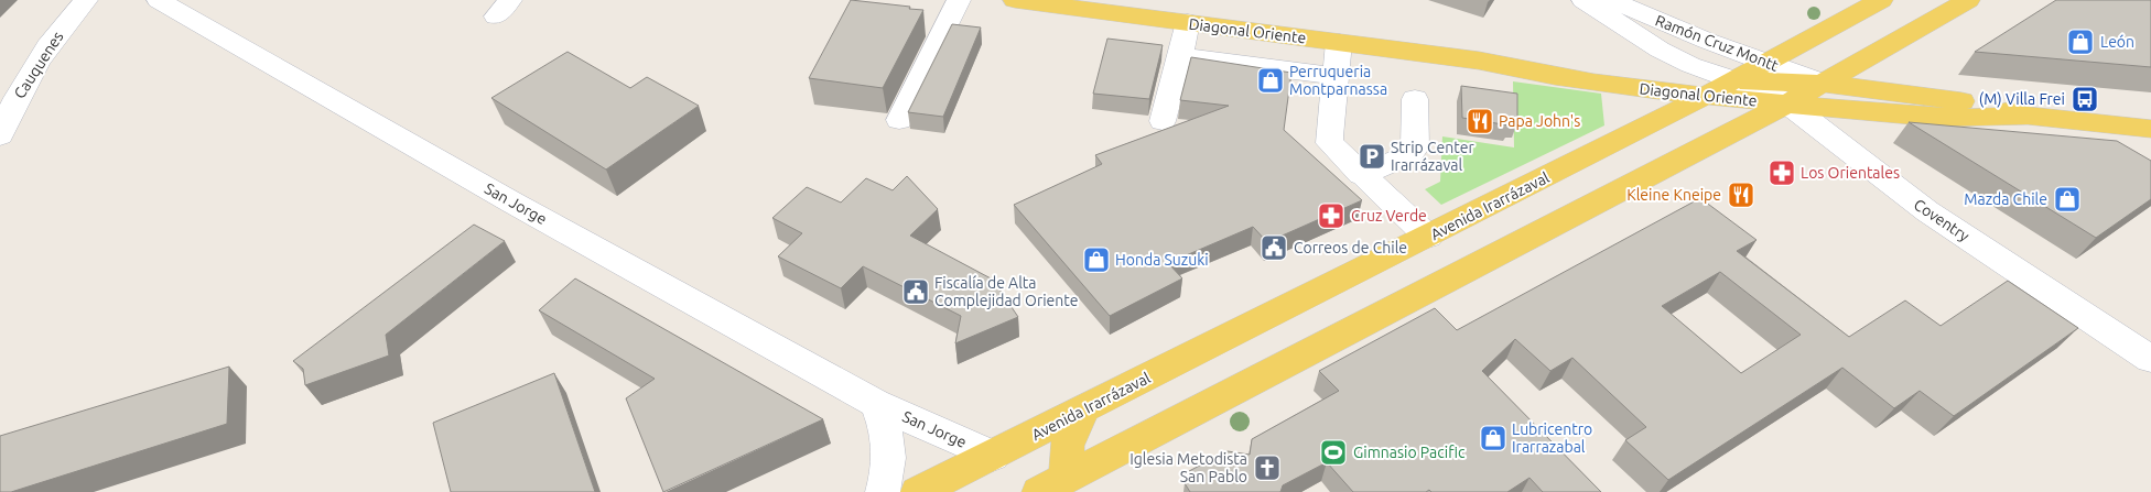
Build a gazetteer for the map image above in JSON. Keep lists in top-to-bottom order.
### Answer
{
  "streets": {
    "main road": ["Diagonal Oriente", "Avenida Irarrázaval"],
    "street": [
      "Ramón Cruz Montt",
      "Cauquenes",
      "San Jorge",
      "Coventry"
    ]
  },
  "crossings": [
    ["Diagonal Oriente", "Ramón Cruz Montt"],
    ["Diagonal Oriente", "Avenida Irarrázaval"],
    ["Diagonal Oriente", "Coventry"],
    ["Ramón Cruz Montt", "Avenida Irarrázaval"],
    ["Ramón Cruz Montt", "Coventry"],
    ["San Jorge", "Avenida Irarrázaval"],
    ["Avenida Irarrázaval", "Coventry"]
  ],
  "places": {
    "shop": [
      "León",
      "Perruqueria Montparnassa",
      "Mazda Chile",
      "Honda Suzuki",
      "Lubricentro Irarrazabal"
    ],
    "bus stop": ["(M) Villa Frei"],
    "restaurant": ["Papa John's", "Kleine Kneipe"],
    "parking": ["Strip Center Irarrázaval"],
    "pharmacy": ["Los Orientales", "Cruz Verde"],
    "public building": ["Correos de Chile", "Fiscalía de Alta Complejidad Oriente"],
    "sports": ["Gimnasio Pacific"],
    "church": ["Iglesia Metodista San Pablo"]
  }
}
